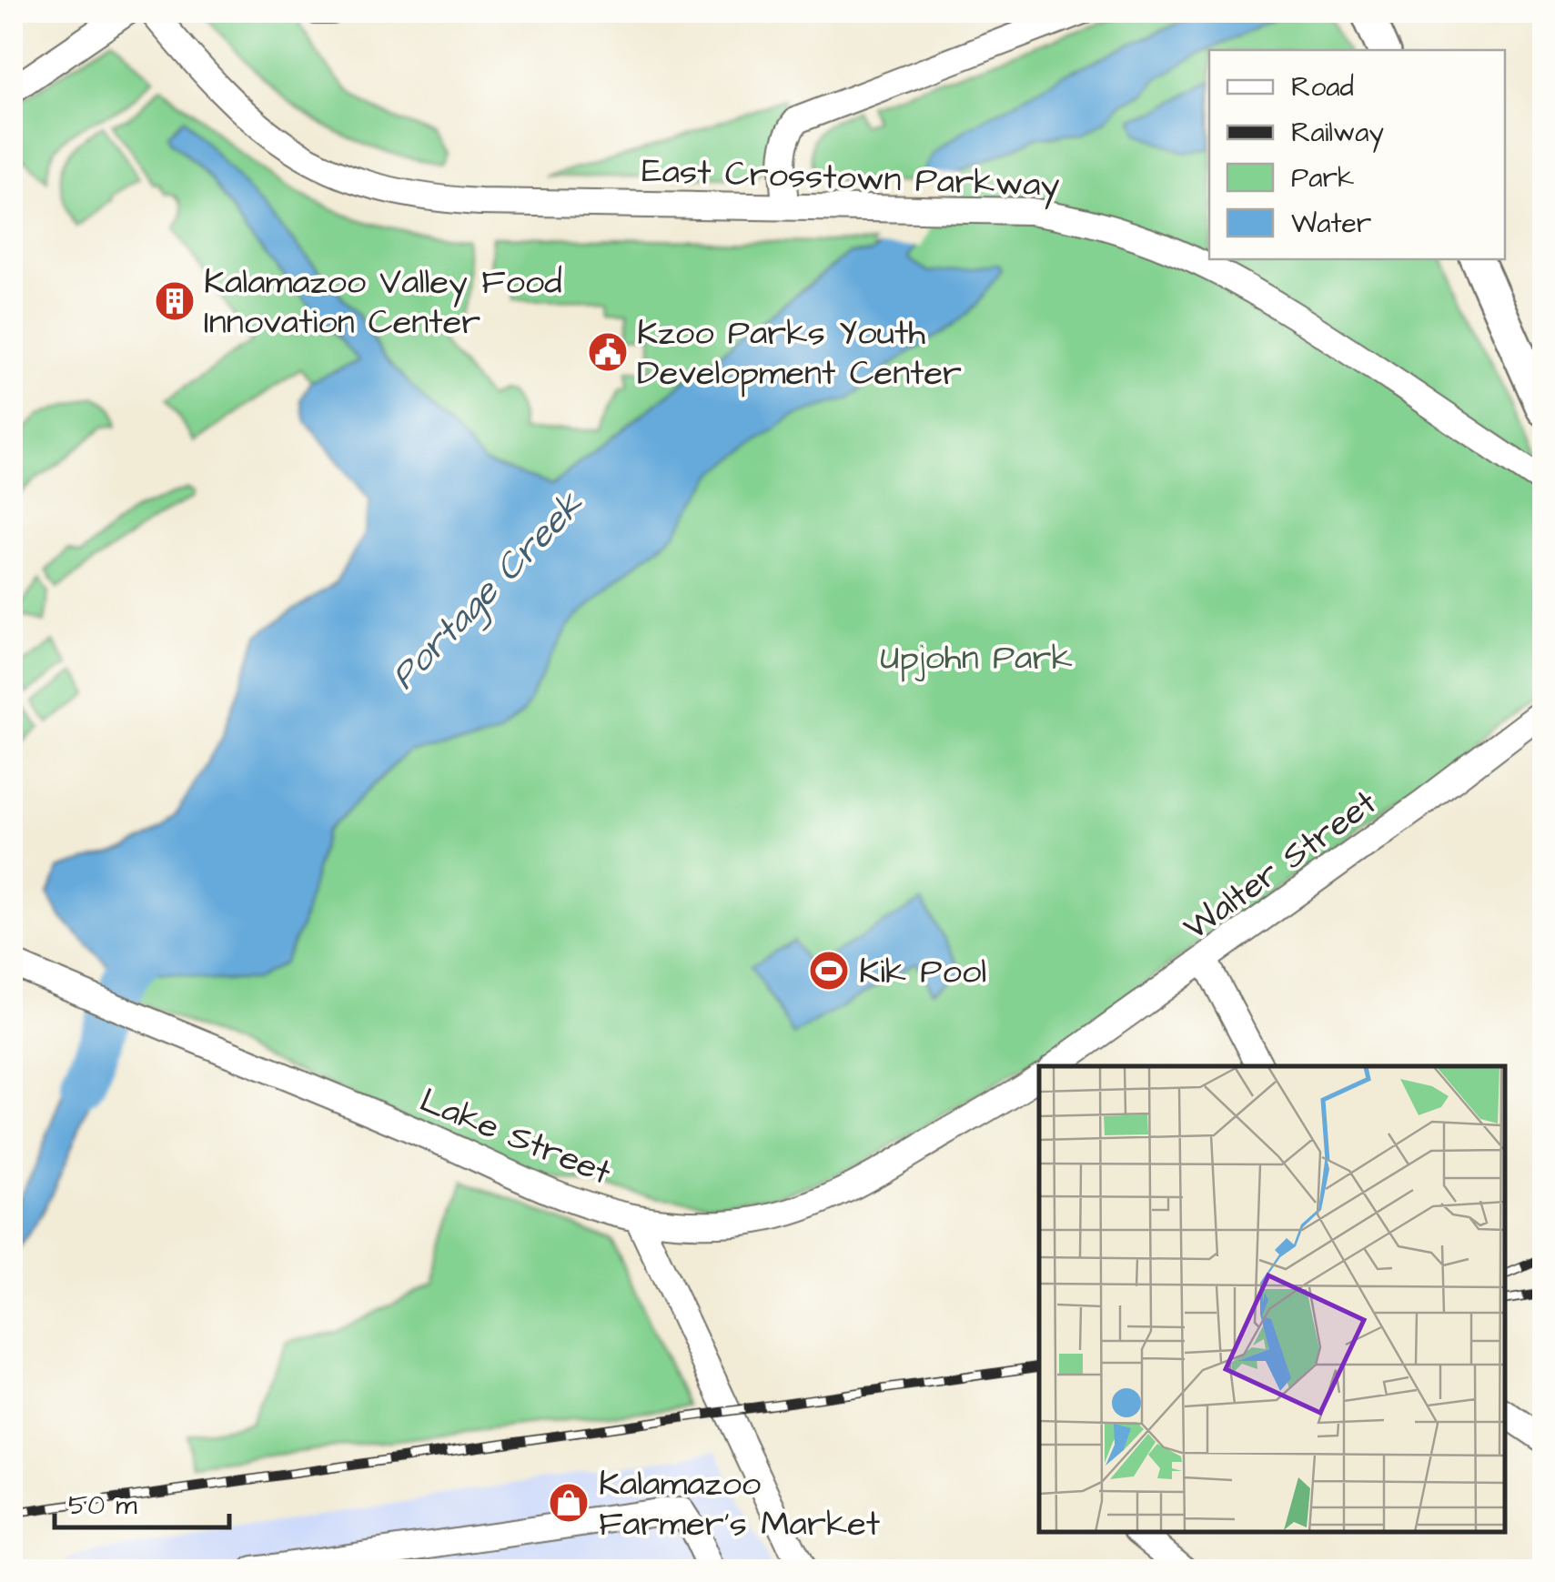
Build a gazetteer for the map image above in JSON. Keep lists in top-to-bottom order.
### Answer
{
  "streets": {
    "street": ["East Crosstown Parkway", "Walter Street", "Lake Street"]
  },
  "water": ["Portage Creek"],
  "parks": ["Upjohn Park"],
  "places": {
    "building": ["Kalamazoo Valley Food Innovation Center"],
    "public building": ["Kzoo Parks Youth Development Center"],
    "sports": ["Kik Pool"],
    "shop": ["Kalamazoo Farmer's Market"]
  },
  "legend": [
    "Road",
    "Railway",
    "Park",
    "Water"
  ],
  "scale_bar": "50 m"
}
